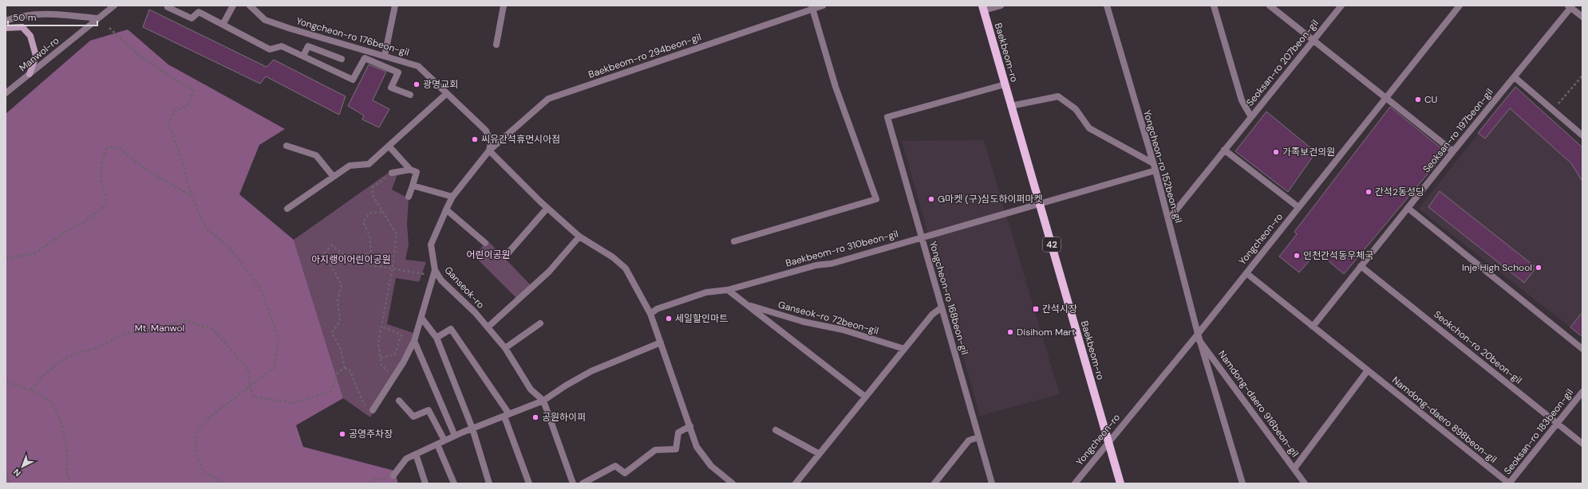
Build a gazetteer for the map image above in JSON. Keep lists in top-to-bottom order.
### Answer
{
  "streets": {
    "main road": ["Baekbeom-ro", "42"],
    "street": [
      "Yongcheon-ro 176beon-gil",
      "Manwol-ro",
      "Baekbeom-ro 294beon-gil",
      "Seoksan-ro 207beon-gil",
      "Seoksan-ro 197beon-gil",
      "Yongcheon-ro 152beon-gil",
      "Yongcheon-ro",
      "Baekbeom-ro 310beon-gil",
      "Ganseok-ro",
      "Yongcheon-ro 168beon-gil",
      "Ganseok-ro 72beon-gil",
      "Seokchon-ro 20beon-gil",
      "Namdong-daero 916beon-gil",
      "Namdong-daero 898beon-gil",
      "Seoksan-ro 183beon-gil"
    ]
  },
  "crossings": [
    ["Yongcheon-ro 176beon-gil", "Baekbeom-ro 294beon-gil"],
    ["Yongcheon-ro 176beon-gil", "Ganseok-ro"],
    ["Baekbeom-ro", "Yongcheon-ro"],
    ["Baekbeom-ro", "Baekbeom-ro 310beon-gil"],
    ["Baekbeom-ro", "Yongcheon-ro 168beon-gil"],
    ["Baekbeom-ro 294beon-gil", "Ganseok-ro"],
    ["Seoksan-ro 207beon-gil", "Yongcheon-ro 152beon-gil"],
    ["Seoksan-ro 197beon-gil", "Seokchon-ro 20beon-gil"],
    ["Seoksan-ro 197beon-gil", "Namdong-daero 898beon-gil"],
    ["Yongcheon-ro 152beon-gil", "Yongcheon-ro"],
    ["Yongcheon-ro 152beon-gil", "Namdong-daero 916beon-gil"],
    ["Yongcheon-ro", "Namdong-daero 898beon-gil"],
    ["Baekbeom-ro 310beon-gil", "Yongcheon-ro 168beon-gil"],
    ["Baekbeom-ro 310beon-gil", "Ganseok-ro 72beon-gil"],
    ["Seokchon-ro 20beon-gil", "Seoksan-ro 183beon-gil"],
    ["Namdong-daero 898beon-gil", "Seoksan-ro 183beon-gil"]
  ],
  "parks": ["어린이공원", "아지랭이어린이공원", "Mt. Manwol"],
  "places": {
    "other": [
      "광명교회",
      "CU",
      "씨유간석휴먼시아점",
      "가족보건의원",
      "간석2동성당",
      "G마켓 (구)심도하이퍼마켓",
      "인천간석동우체국",
      "Inje High School",
      "세일할인마트",
      "Disihom Mart",
      "공원하이퍼",
      "공영주차장"
    ],
    "transit": ["간석시장"]
  },
  "scale_bar": "50 m",
  "north": "bottom left"
}
